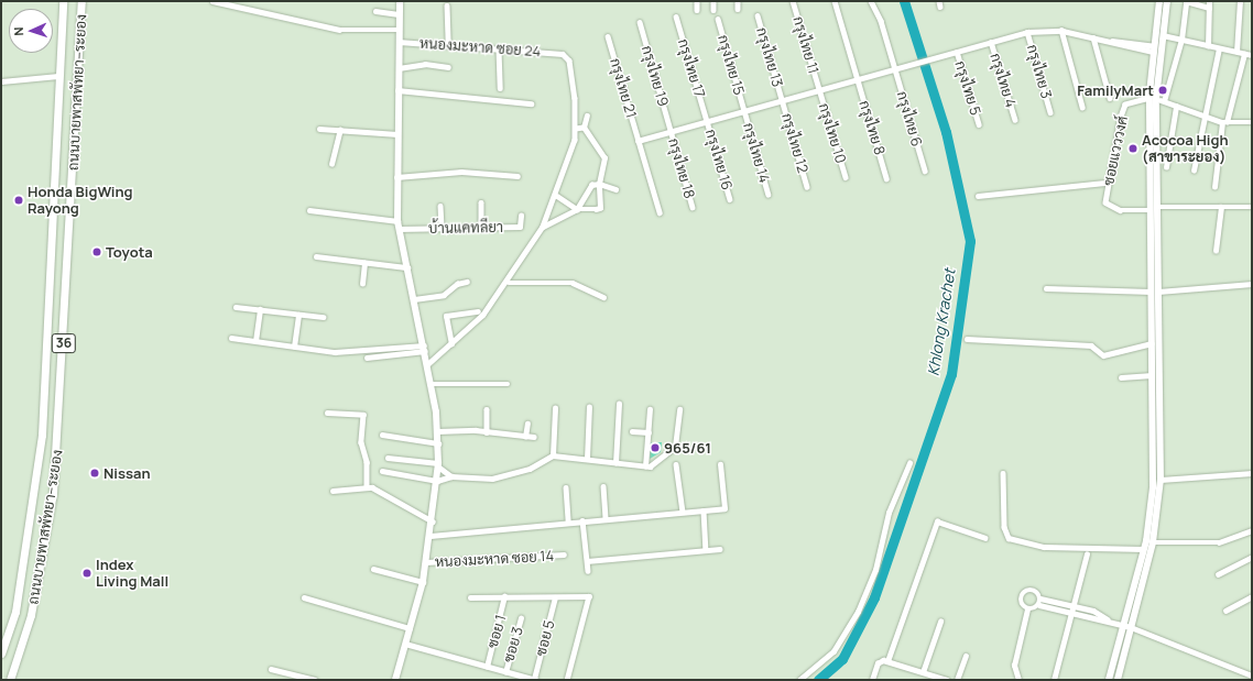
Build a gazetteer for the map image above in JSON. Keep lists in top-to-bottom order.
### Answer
{
  "streets": {
    "highway": ["ถนนบายพาสพัทยา–ระยอง", "36"],
    "street": [
      "กรุงไทย 11",
      "หนองมะหาด ซอย 24",
      "กรุงไทย 13",
      "กรุงไทย 15",
      "กรุงไทย 17",
      "กรุงไทย 3",
      "กรุงไทย 19",
      "กรุงไทย 4",
      "กรุงไทย 21",
      "กรุงไทย 5",
      "กรุงไทย 6",
      "กรุงไทย 8",
      "กรุงไทย 10",
      "กรุงไทย 12",
      "ซอยแวววงศ์",
      "กรุงไทย 14",
      "กรุงไทย 16",
      "กรุงไทย 18",
      "บ้านแคทลียา",
      "หนองมะหาด ซอย 14",
      "ซอย 1",
      "ซอย 5",
      "ซอย 3"
    ]
  },
  "crossings": [
    ["กรุงไทย 11", "กรุงไทย 10"],
    ["กรุงไทย 13", "กรุงไทย 12"],
    ["กรุงไทย 15", "กรุงไทย 14"],
    ["กรุงไทย 17", "กรุงไทย 16"],
    ["กรุงไทย 19", "กรุงไทย 18"]
  ],
  "water": ["Khlong Krachet"],
  "places": [
    "FamilyMart",
    "Acocoa High (สาขาระยอง)",
    "Honda BigWing Rayong",
    "Toyota",
    "965/61",
    "Nissan",
    "Index Living Mall"
  ],
  "north": "left"
}
